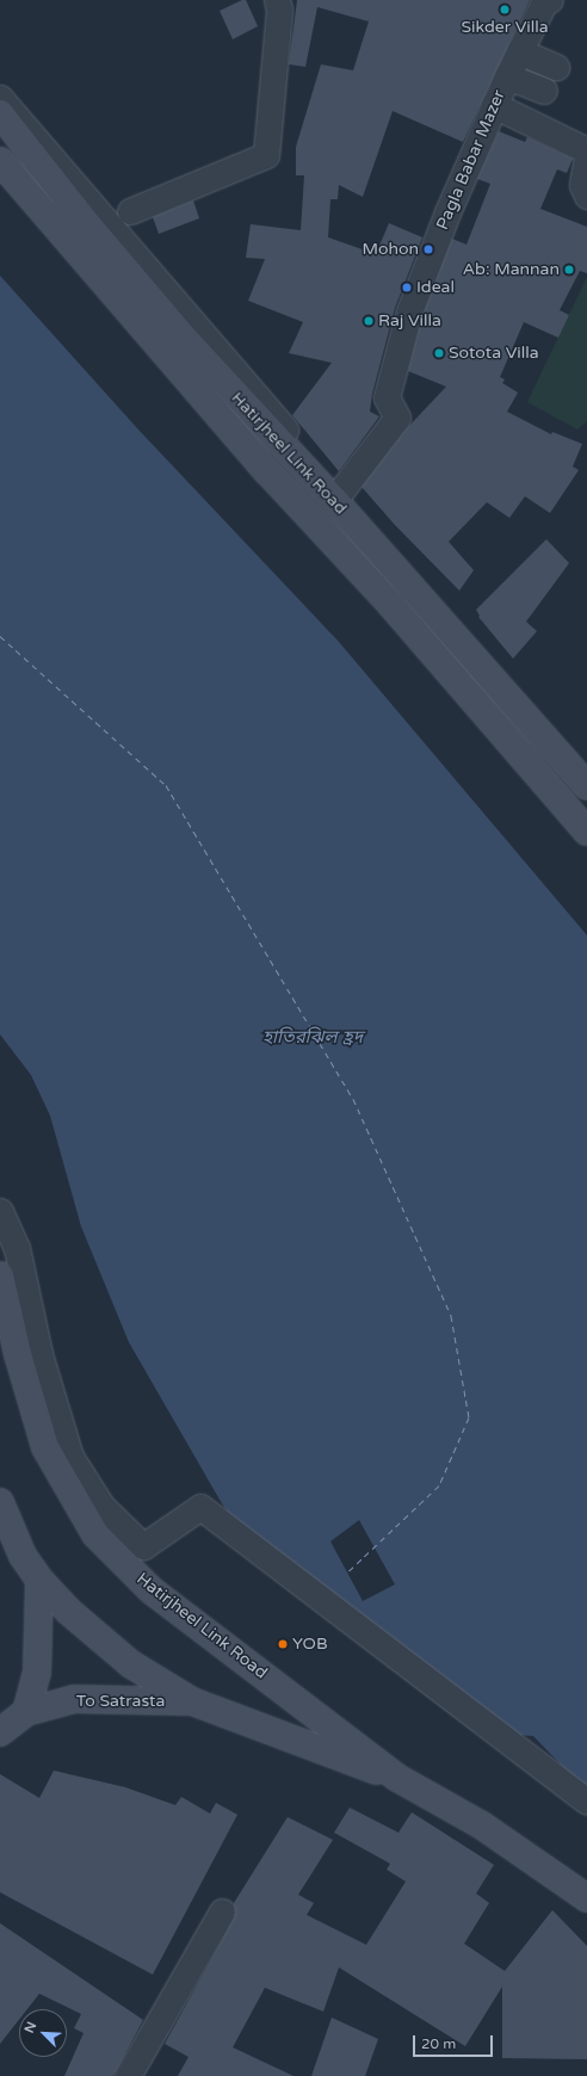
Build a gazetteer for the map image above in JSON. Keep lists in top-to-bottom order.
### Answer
{
  "streets": {
    "main road": ["Hatirjheel Link Road", "To Satrasta"],
    "street": ["Pagla Babar Mazer"]
  },
  "crossings": [
    ["Pagla Babar Mazer", "Hatirjheel Link Road"],
    ["Hatirjheel Link Road", "To Satrasta"]
  ],
  "water": ["হাতিরঝিল হ্রদ"],
  "places": [
    "Sikder Villa",
    "Mohon",
    "Ab: Mannan",
    "Ideal",
    "Raj Villa",
    "Sotota Villa",
    "YOB"
  ],
  "scale_bar": "20 m",
  "north": "top left"
}
